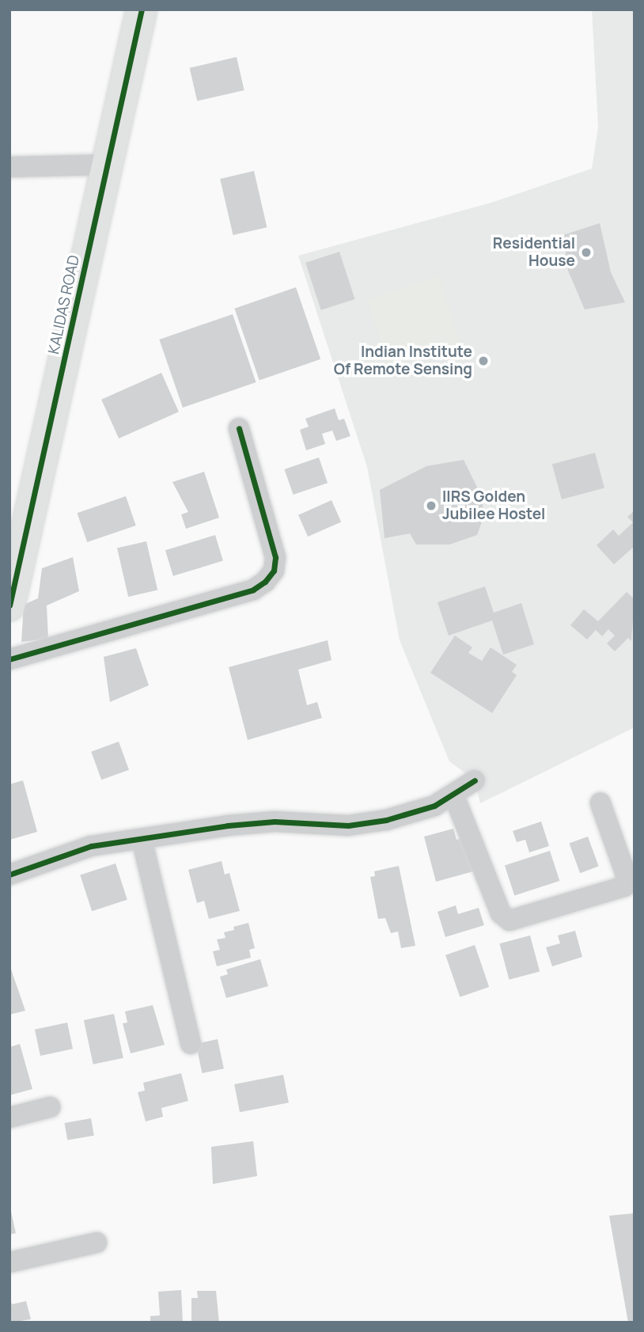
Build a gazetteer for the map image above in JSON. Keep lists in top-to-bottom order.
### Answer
{
  "streets": {
    "street": ["KALIDAS ROAD"]
  },
  "places": ["Residential House", "Indian Institute Of Remote Sensing", "IIRS Golden Jubilee Hostel"]
}
